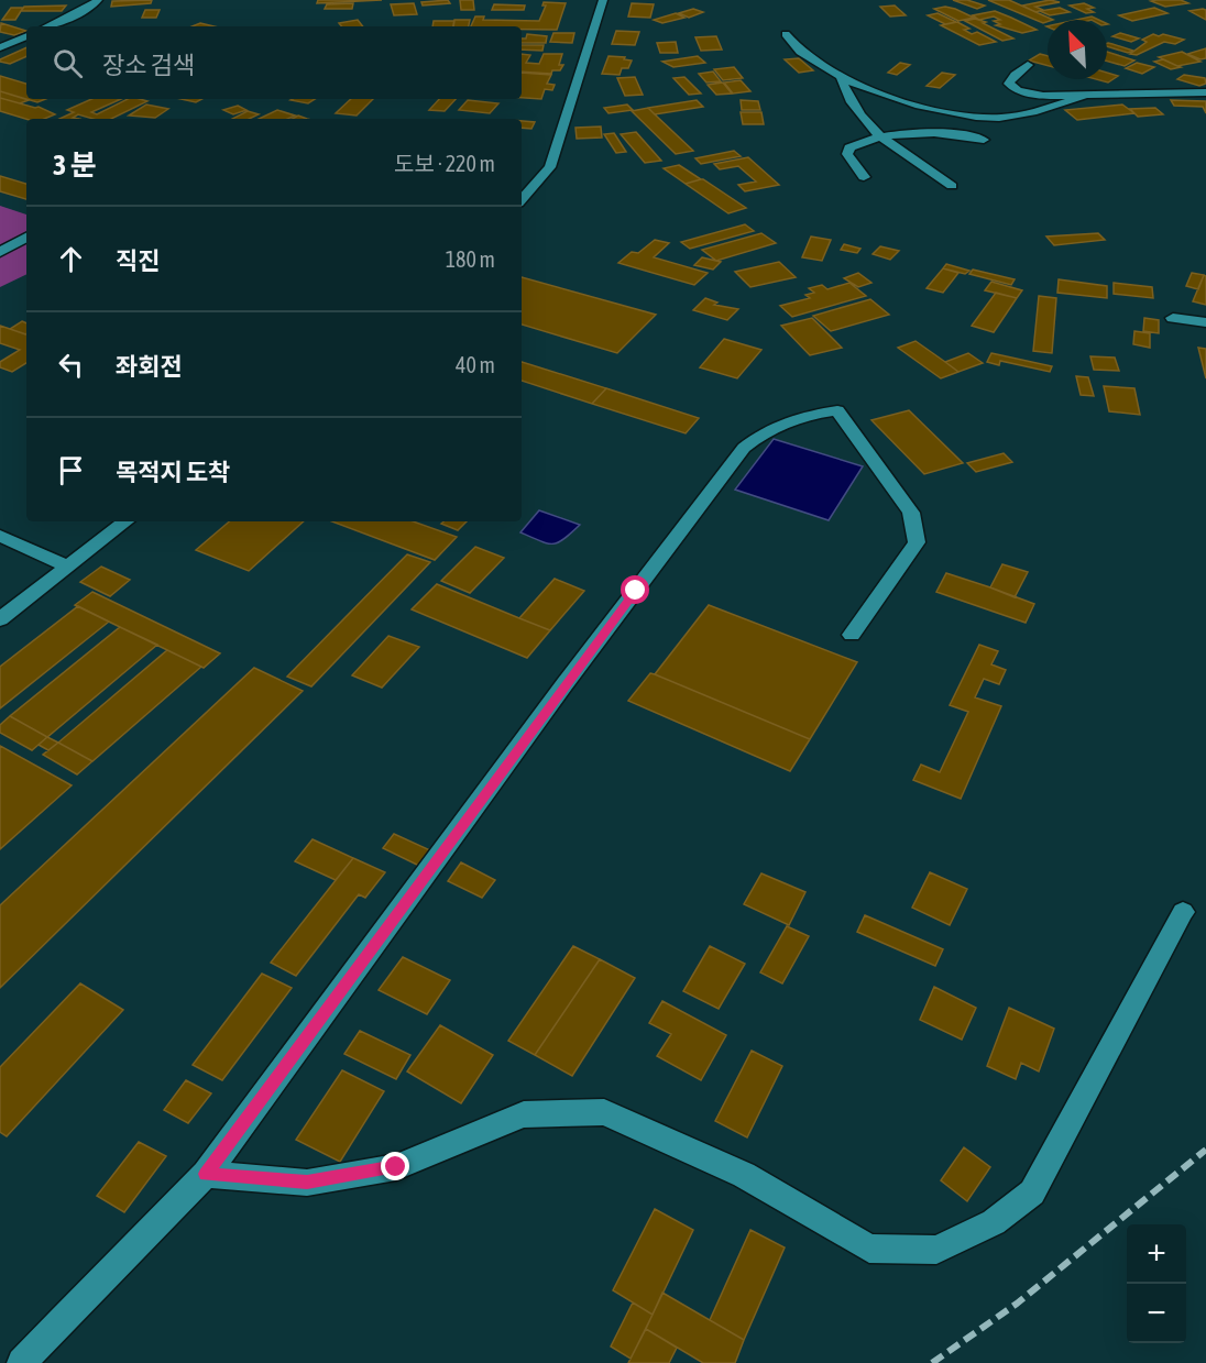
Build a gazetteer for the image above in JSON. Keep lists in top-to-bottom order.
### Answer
{
  "north": "top left",
  "page": {
    "search": "장소 검색",
    "heading": ["3 분", "도보 · 220 m"],
    "list": [
      ["직진", "180 m"],
      ["좌회전", "40 m"],
      "목적지 도착"
    ],
    "map_buttons": ["+", "−"]
  }
}
